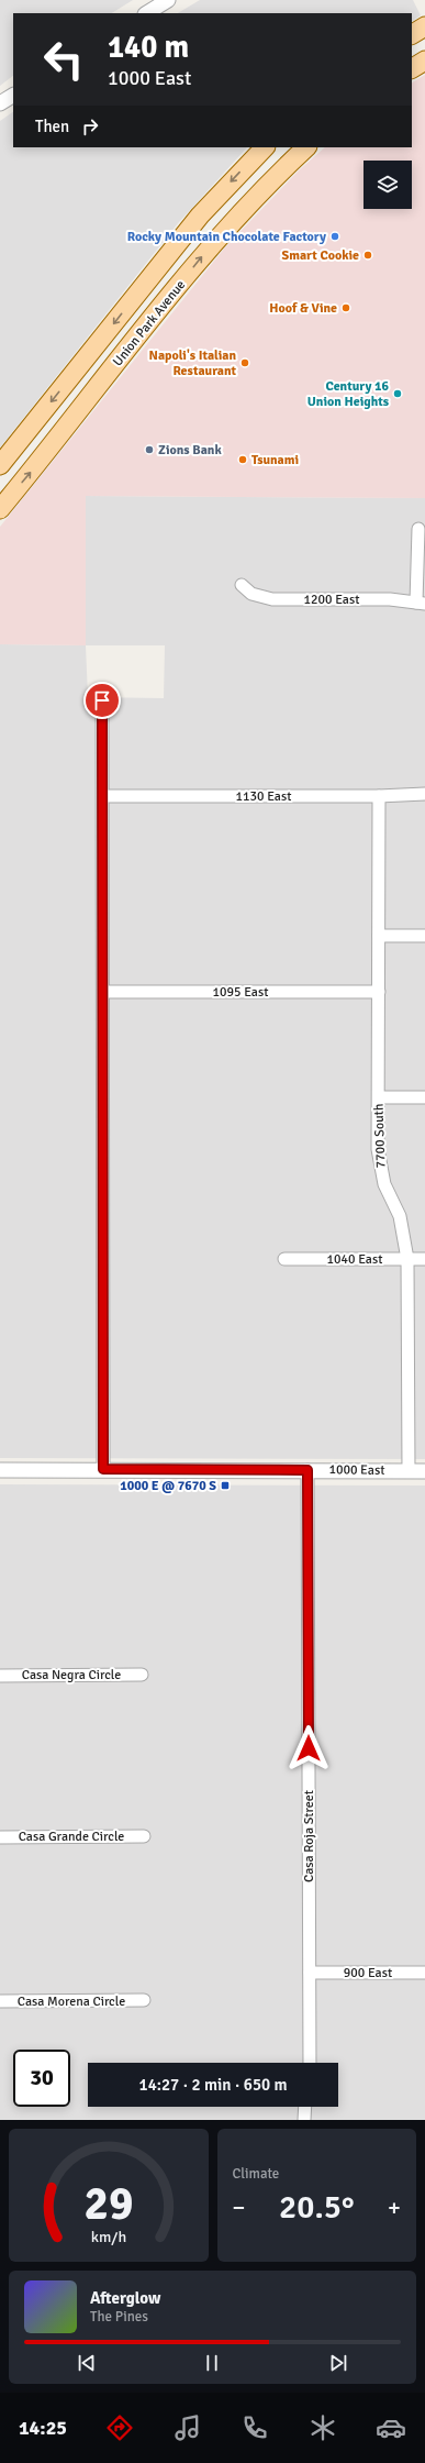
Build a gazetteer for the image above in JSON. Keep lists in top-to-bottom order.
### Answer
{
  "streets": {
    "main road": ["Union Park Avenue"],
    "street": [
      "1200 East",
      "1130 East",
      "1095 East",
      "7700 South",
      "1040 East",
      "1000 East",
      "Casa Negra Circle",
      "Casa Grande Circle",
      "Casa Roja Street",
      "900 East",
      "Casa Morena Circle"
    ]
  },
  "crossings": [
    ["1130 East", "7700 South"],
    ["1095 East", "7700 South"],
    ["7700 South", "1040 East"],
    ["7700 South", "1000 East"],
    ["1000 East", "Casa Roja Street"],
    ["Casa Roja Street", "900 East"]
  ],
  "places": {
    "other": [
      "Rocky Mountain Chocolate Factory",
      "Smart Cookie",
      "Hoof & Vine",
      "Napoli's Italian Restaurant",
      "Century 16 Union Heights",
      "Zions Bank",
      "Tsunami"
    ],
    "transit": ["1000 E @ 7670 S"]
  },
  "page": {
    "turn": ["140 m", "1000 East"],
    "then": "Then",
    "limit": "30",
    "trip": "14:27 · 2 min · 650 m",
    "tile": "Climate",
    "heat": ["−", "20.5°", "+"],
    "song": ["Afterglow", "The Pines"],
    "tabs": "14:25",
    "gauge": ["29", "km/h"]
  }
}
